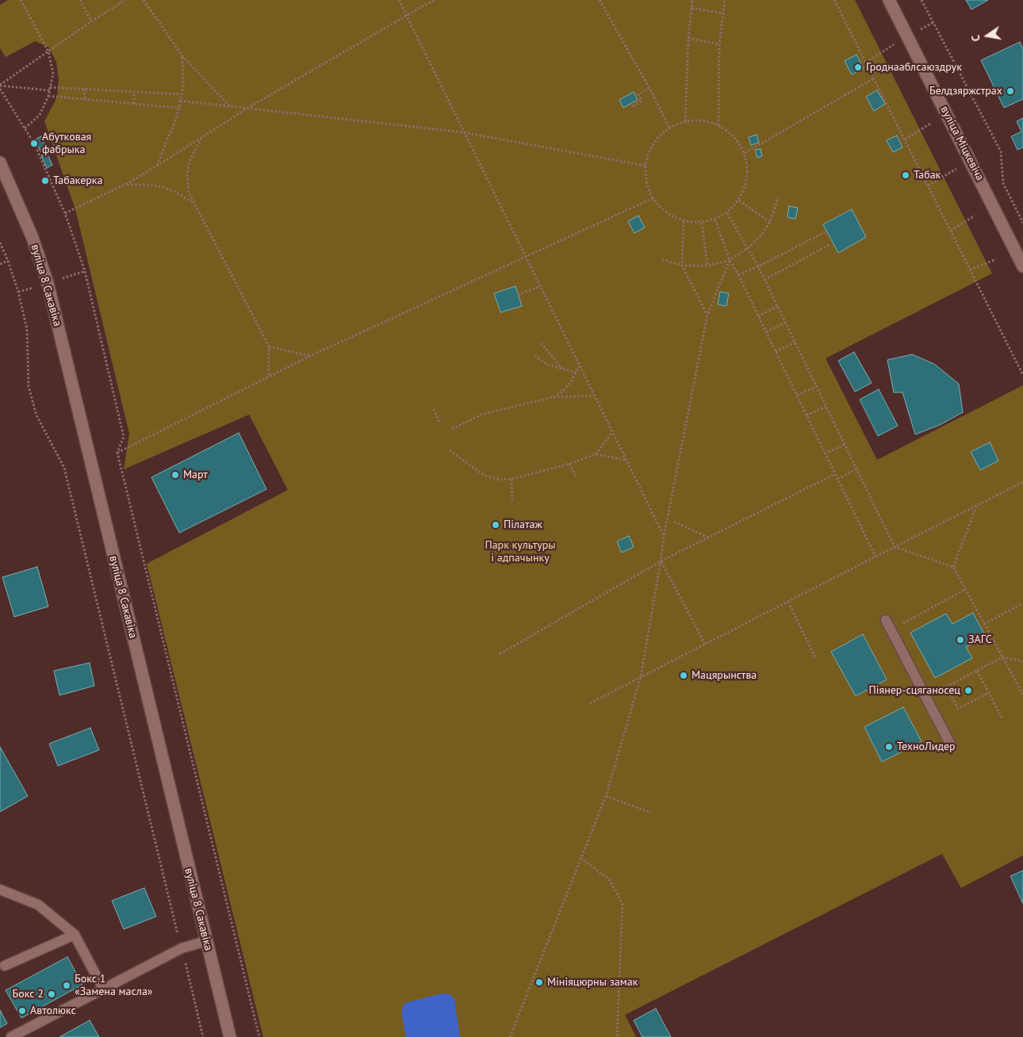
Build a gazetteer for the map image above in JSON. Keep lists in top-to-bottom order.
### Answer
{
  "streets": {
    "main road": ["вуліца Міцкевіча", "вуліца 8 Сакавіка"]
  },
  "parks": ["Парк культуры і адпачынку"],
  "places": [
    "Гроднааблсаюздрук",
    "Белдзяржстрах",
    "Абутковая фабрыка",
    "Табак",
    "Табакерка",
    "Март",
    "Пілатаж",
    "ЗАГС",
    "Мацярынства",
    "Піянер-сцяганосец",
    "ТехноЛидер",
    "Мініяцюрны замак",
    "Бокс 1 «Замена масла»",
    "Бокс 2",
    "Автолюкс"
  ],
  "north": "left"
}
